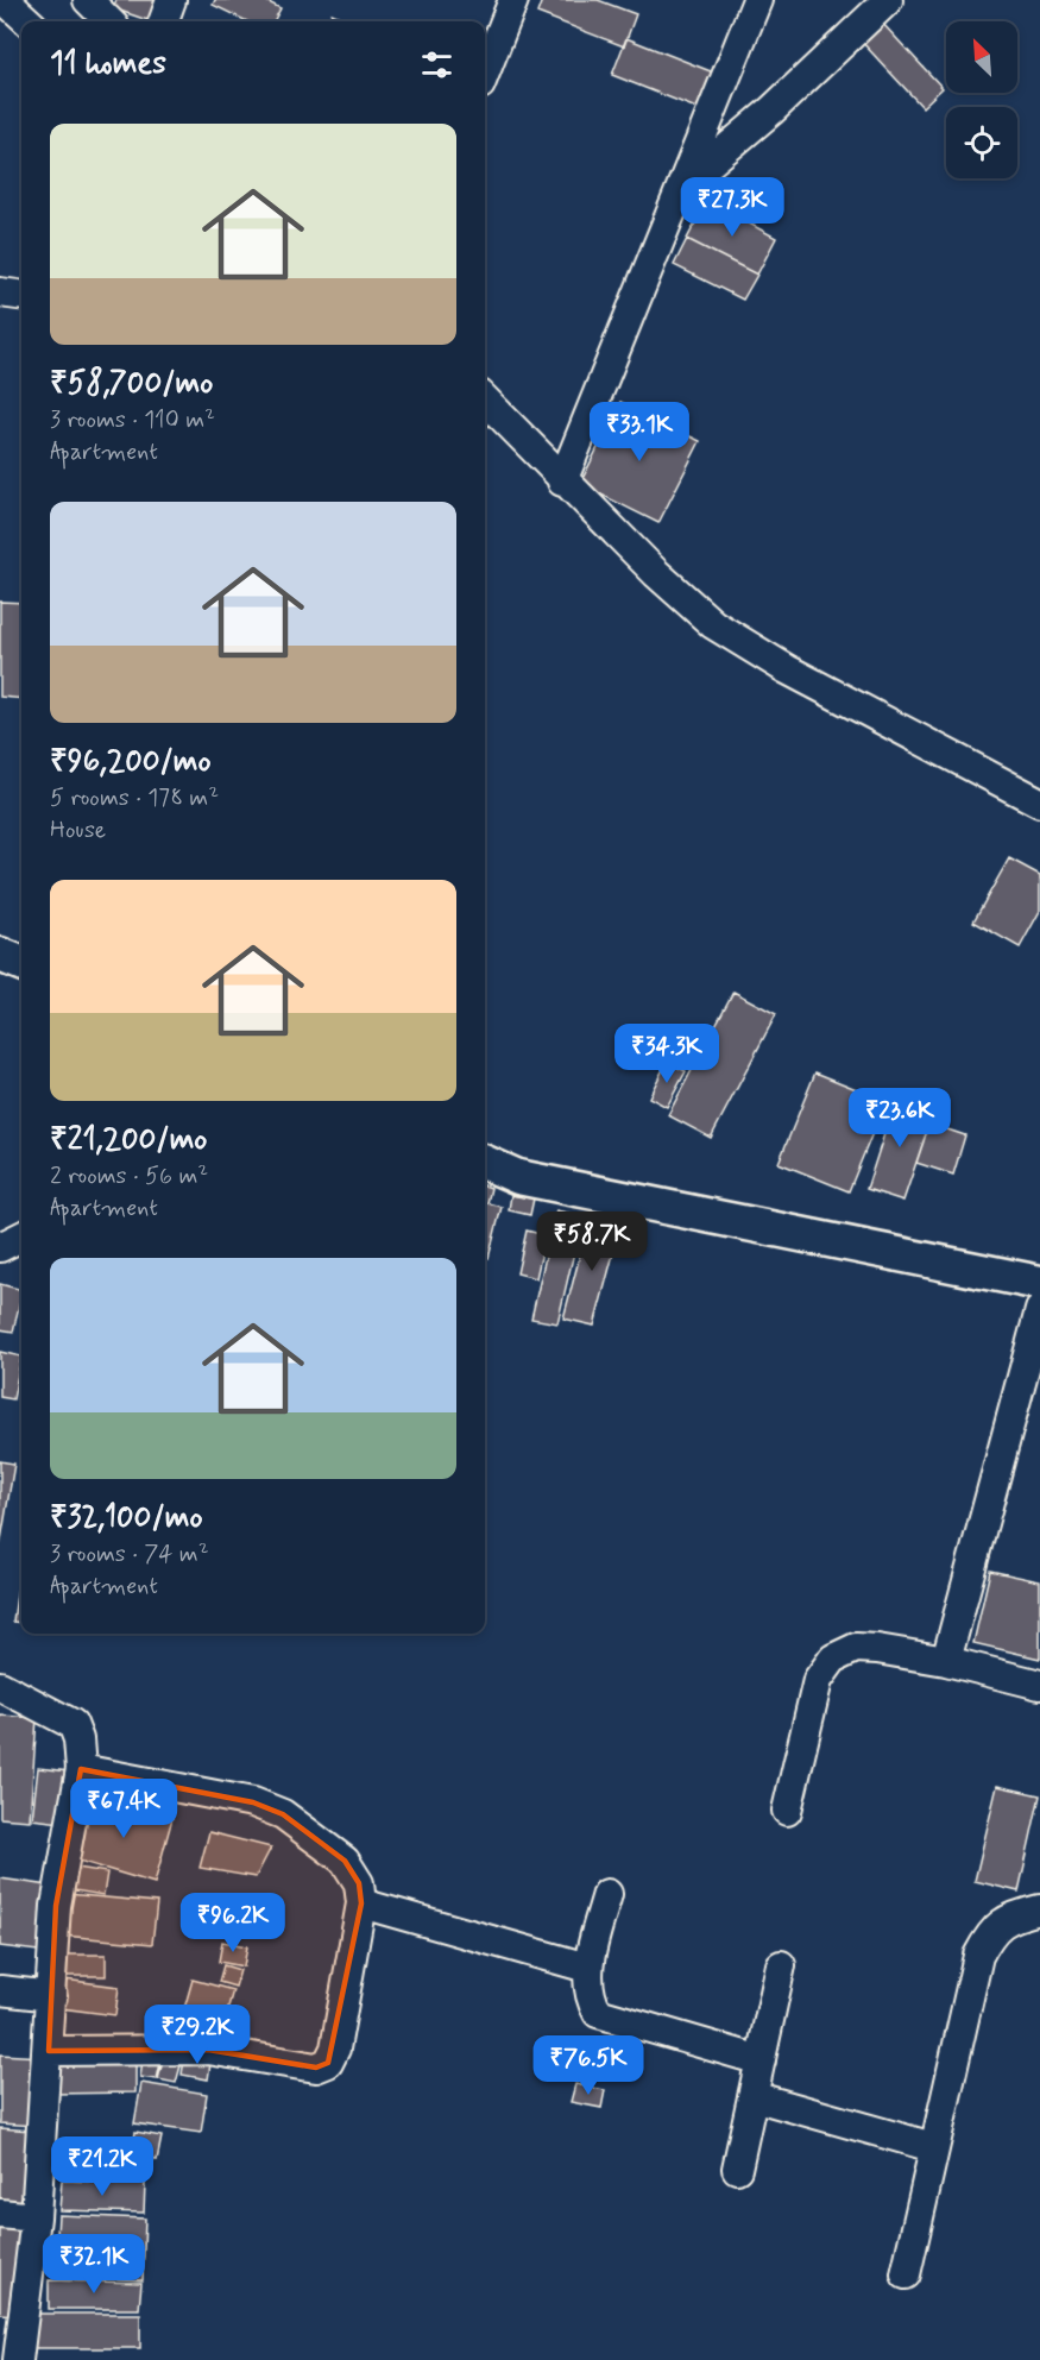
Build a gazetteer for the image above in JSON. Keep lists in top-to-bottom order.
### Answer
{
  "north": "top left",
  "page": {
    "heading": "11 homes",
    "list": [
      {
        "name": "₹58,700/mo",
        "note": "3 rooms · 110 m² · Apartment"
      },
      {
        "name": "₹96,200/mo",
        "note": "5 rooms · 178 m² · House"
      },
      {
        "name": "₹21,200/mo",
        "note": "2 rooms · 56 m² · Apartment"
      },
      {
        "name": "₹32,100/mo",
        "note": "3 rooms · 74 m² · Apartment"
      }
    ],
    "price": [
      "₹27.3K",
      "₹33.1K",
      "₹34.3K",
      "₹23.6K",
      "₹58.7K",
      "₹67.4K",
      "₹96.2K",
      "₹29.2K",
      "₹76.5K",
      "₹21.2K",
      "₹32.1K"
    ]
  }
}
